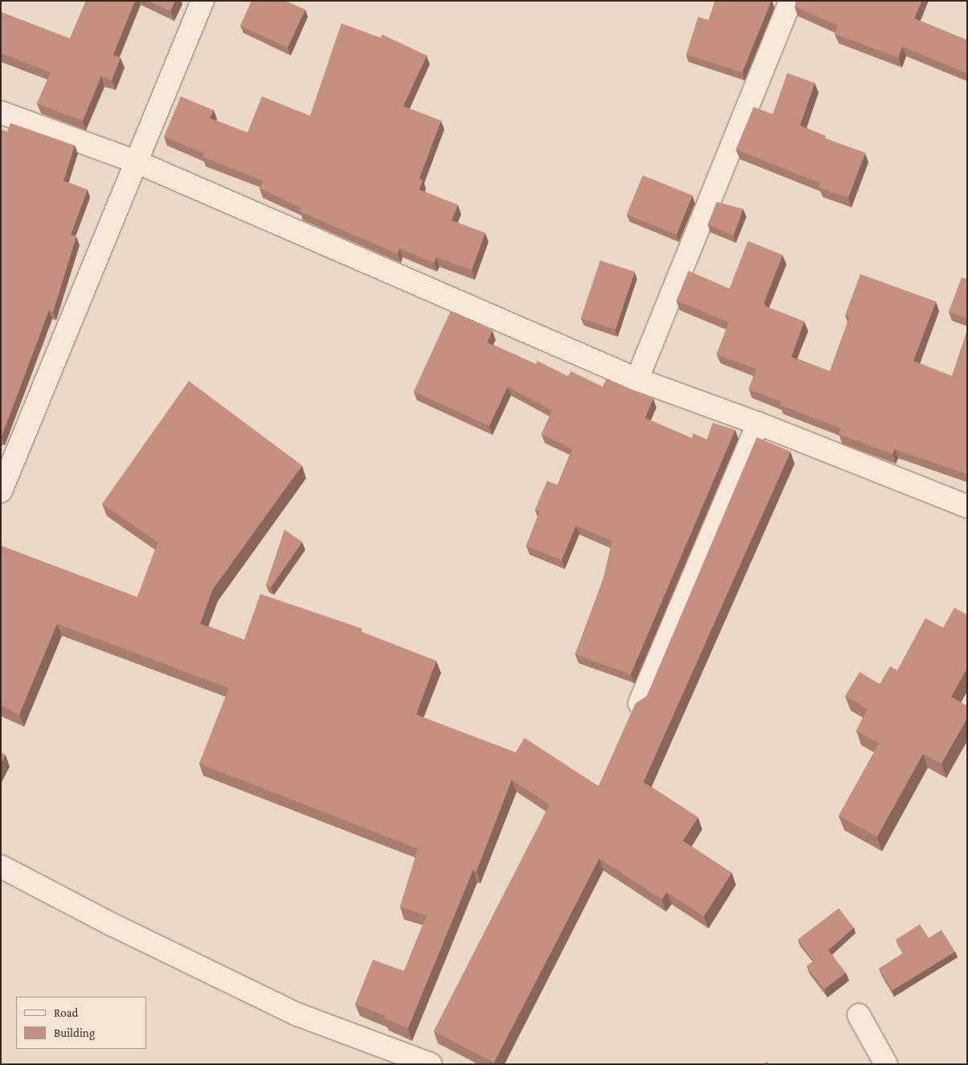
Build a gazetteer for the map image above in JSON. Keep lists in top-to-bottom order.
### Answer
{
  "legend": ["Road", "Building"]
}
